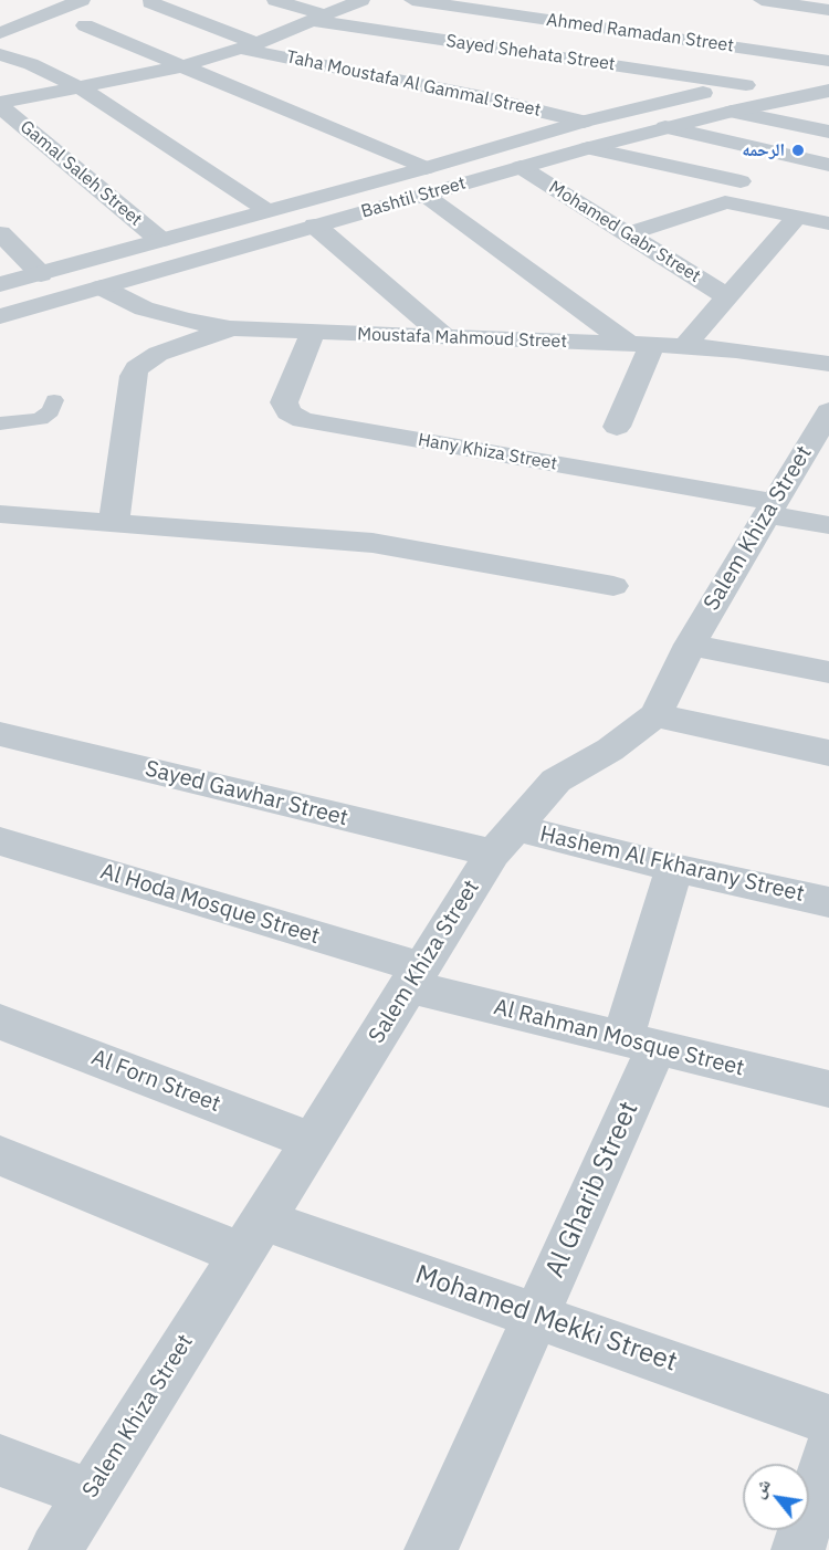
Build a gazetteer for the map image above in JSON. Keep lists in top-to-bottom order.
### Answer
{
  "streets": {
    "street": [
      "Ahmed Ramadan Street",
      "Sayed Shehata Street",
      "Taha Moustafa Al Gammal Street",
      "Gamal Saleh Street",
      "Bashtil Street",
      "Mohamed Gabr Street",
      "Moustafa Mahmoud Street",
      "Hany Khiza Street",
      "Salem Khiza Street",
      "Sayed Gawhar Street",
      "Hashem Al Fkharany Street",
      "Al Hoda Mosque Street",
      "Al Rahman Mosque Street",
      "Al Forn Street",
      "Al Gharib Street",
      "Mohamed Mekki Street"
    ]
  },
  "crossings": [
    ["Sayed Shehata Street", "Bashtil Street"],
    ["Taha Moustafa Al Gammal Street", "Bashtil Street"],
    ["Gamal Saleh Street", "Bashtil Street"],
    ["Bashtil Street", "Mohamed Gabr Street"],
    ["Bashtil Street", "Moustafa Mahmoud Street"],
    ["Moustafa Mahmoud Street", "Hany Khiza Street"],
    ["Hany Khiza Street", "Salem Khiza Street"],
    ["Salem Khiza Street", "Sayed Gawhar Street"],
    ["Salem Khiza Street", "Hashem Al Fkharany Street"],
    ["Salem Khiza Street", "Al Hoda Mosque Street"],
    ["Salem Khiza Street", "Al Rahman Mosque Street"],
    ["Salem Khiza Street", "Al Forn Street"],
    ["Salem Khiza Street", "Mohamed Mekki Street"],
    ["Sayed Gawhar Street", "Hashem Al Fkharany Street"],
    ["Hashem Al Fkharany Street", "Al Gharib Street"],
    ["Al Hoda Mosque Street", "Al Rahman Mosque Street"],
    ["Al Rahman Mosque Street", "Al Gharib Street"],
    ["Al Gharib Street", "Mohamed Mekki Street"]
  ],
  "places": ["الرحمه"],
  "north": "top left"
}
